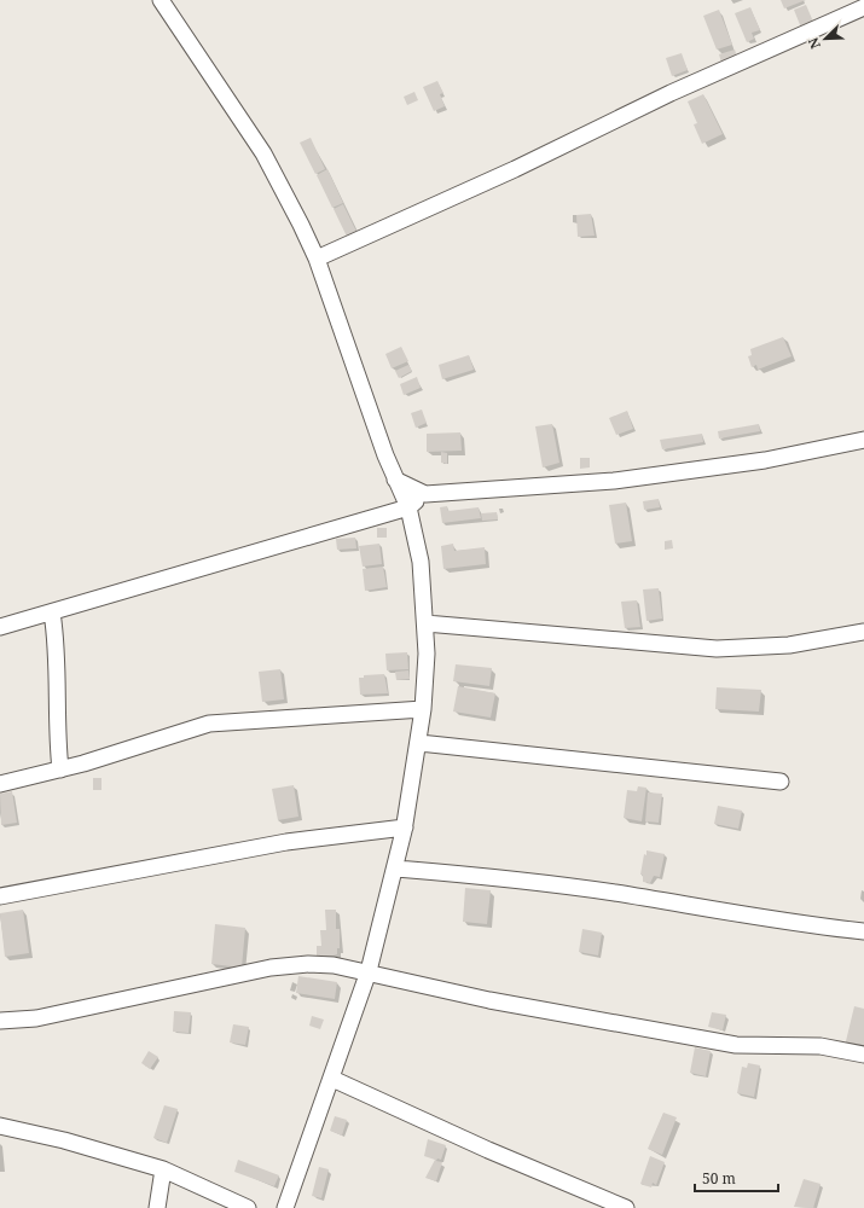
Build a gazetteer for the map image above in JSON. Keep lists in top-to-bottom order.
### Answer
{
  "scale_bar": "50 m",
  "north": "bottom left"
}
